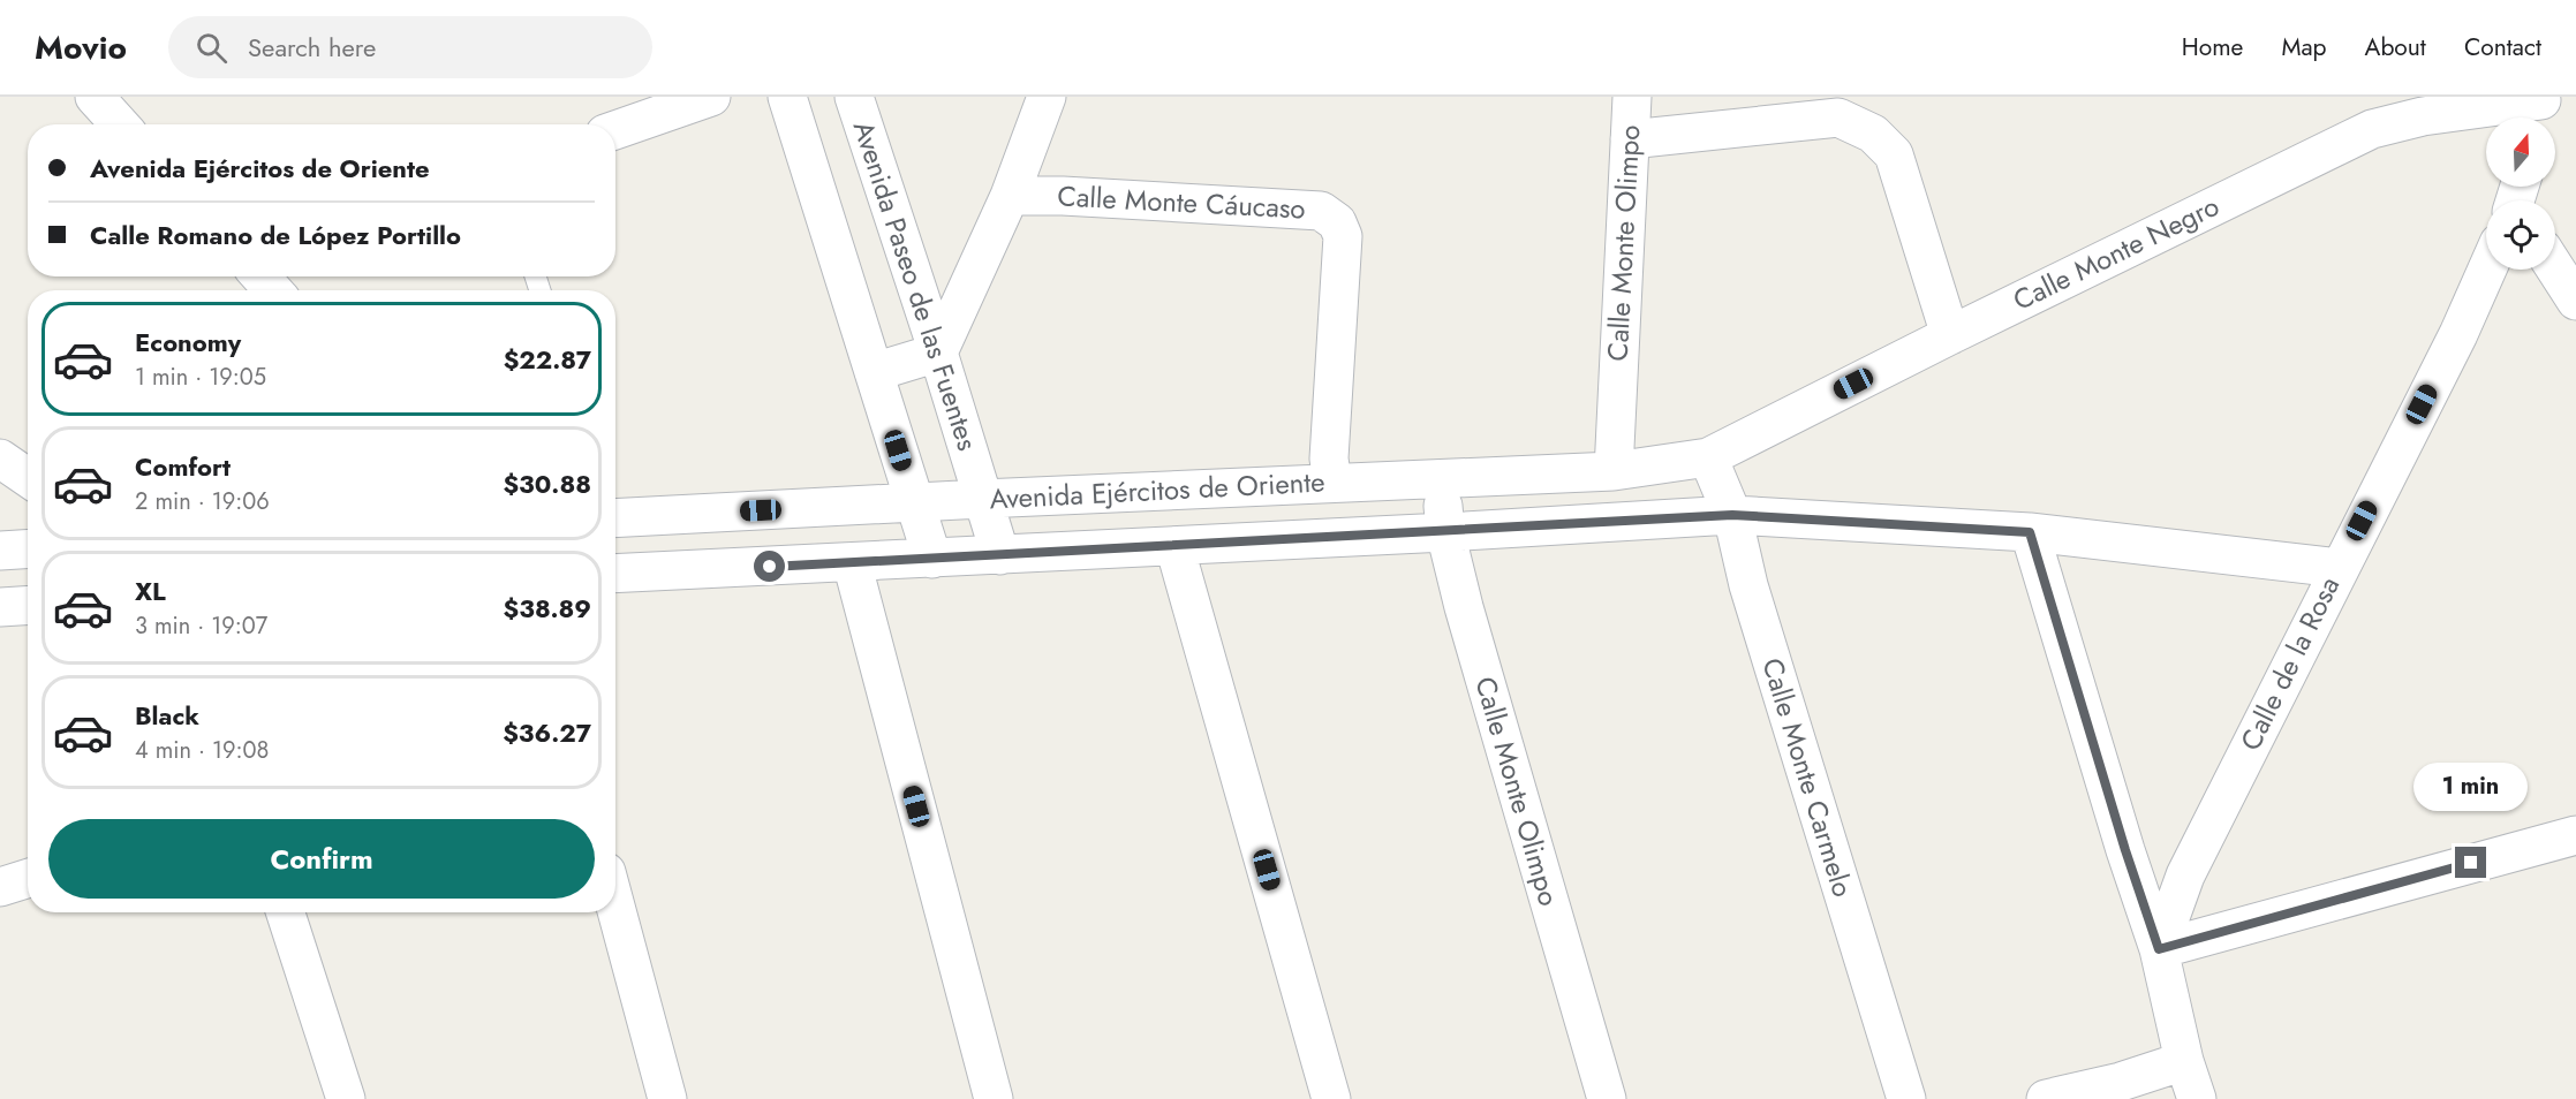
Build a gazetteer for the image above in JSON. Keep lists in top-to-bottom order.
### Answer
{
  "streets": {
    "street": [
      "Calle Monte Cáucaso",
      "Calle Monte Olimpo",
      "Calle Monte Negro",
      "Avenida Paseo de las Fuentes",
      "Avenida Ejércitos de Oriente",
      "Calle de la Rosa",
      "Calle Monte Carmelo"
    ]
  },
  "crossings": [
    ["Calle Monte Cáucaso", "Avenida Ejércitos de Oriente"],
    ["Calle Monte Olimpo", "Avenida Ejércitos de Oriente"],
    ["Calle Monte Negro", "Avenida Ejércitos de Oriente"],
    ["Calle Monte Negro", "Calle Monte Carmelo"],
    ["Avenida Paseo de las Fuentes", "Avenida Ejércitos de Oriente"],
    ["Avenida Ejércitos de Oriente", "Calle de la Rosa"],
    ["Avenida Ejércitos de Oriente", "Calle Monte Carmelo"]
  ],
  "north": "top",
  "page": {
    "header": "Movio",
    "search": "Search here",
    "nav": [
      "Home",
      "Map",
      "About",
      "Contact"
    ],
    "banner": ["Avenida Ejércitos de Oriente", "Calle Romano de López Portillo"],
    "list": [
      {
        "name": "Economy",
        "note": "1 min · 19:05",
        "value": "$22.87"
      },
      {
        "name": "Comfort",
        "note": "2 min · 19:06",
        "value": "$30.88"
      },
      {
        "name": "XL",
        "note": "3 min · 19:07",
        "value": "$38.89"
      },
      {
        "name": "Black",
        "note": "4 min · 19:08",
        "value": "$36.27"
      }
    ],
    "bubble": "1 min",
    "buttons": "Confirm"
  }
}
